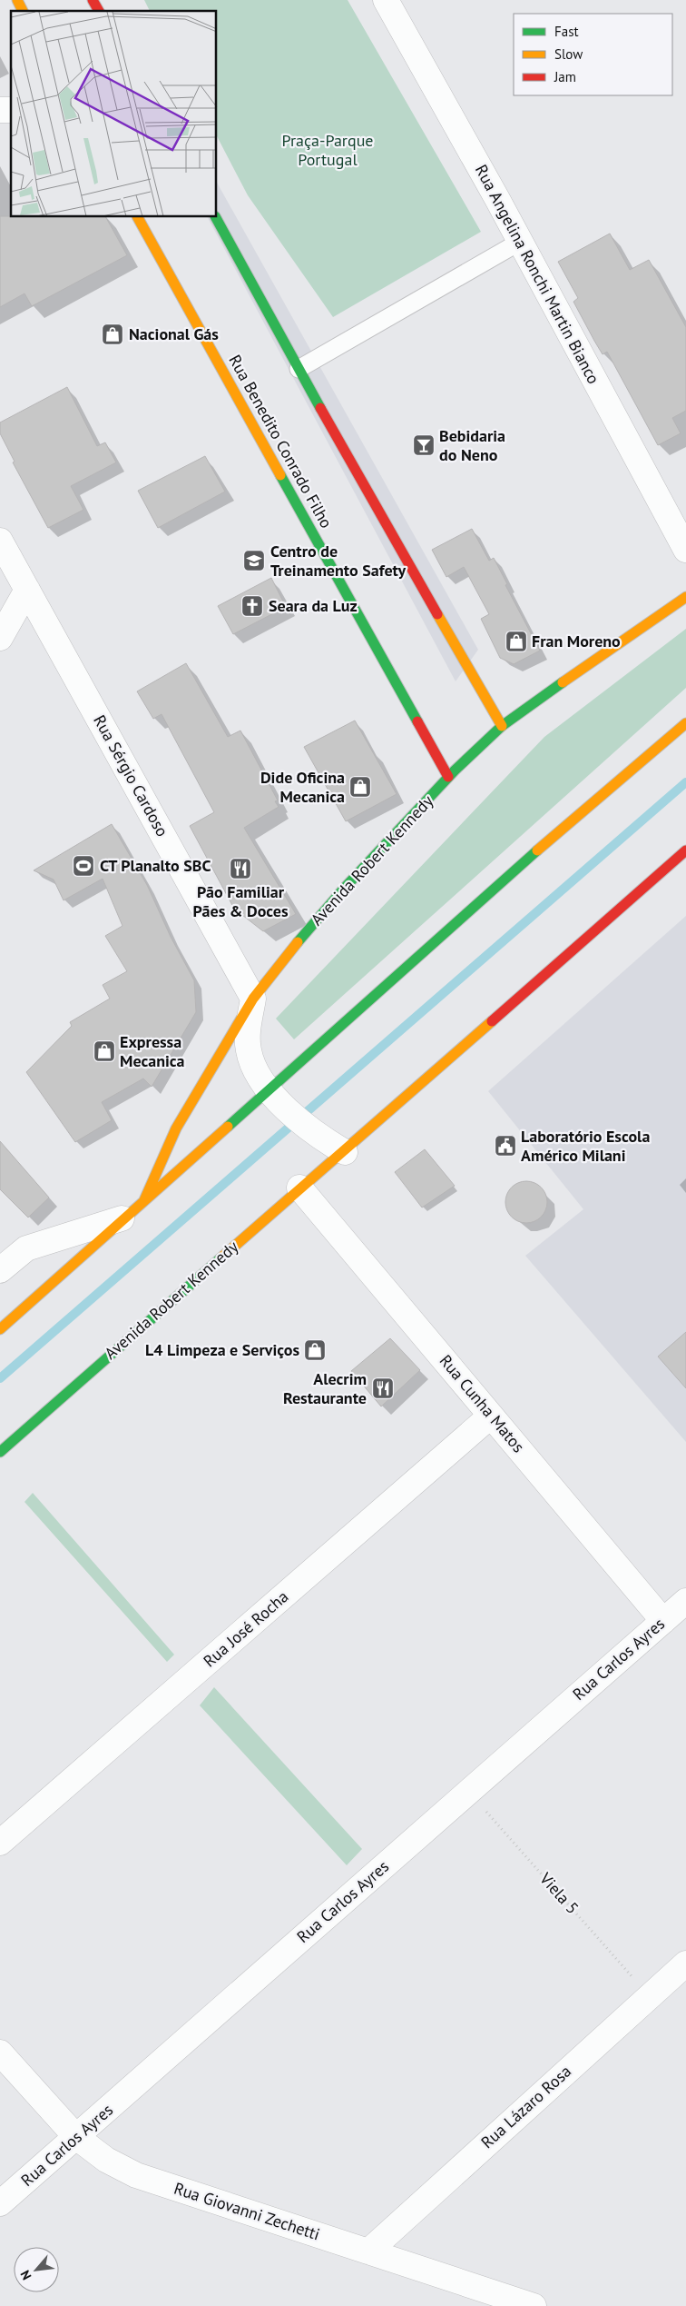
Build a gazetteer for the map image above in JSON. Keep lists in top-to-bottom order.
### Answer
{
  "streets": {
    "street": [
      "Rua Angelina Ronchi Martin Bianco",
      "Rua Benedito Conrado Filho",
      "Rua Sérgio Cardoso",
      "Avenida Robert Kennedy",
      "Rua Cunha Matos",
      "Rua José Rocha",
      "Rua Carlos Ayres",
      "Rua Lázaro Rosa",
      "Rua Giovanni Zechetti"
    ],
    "path": ["Viela 5"]
  },
  "crossings": [
    ["Rua Benedito Conrado Filho", "Avenida Robert Kennedy"],
    ["Rua Sérgio Cardoso", "Avenida Robert Kennedy"],
    ["Avenida Robert Kennedy", "Rua Cunha Matos"],
    ["Rua Cunha Matos", "Rua José Rocha"],
    ["Rua Cunha Matos", "Rua Carlos Ayres"],
    ["Rua Carlos Ayres", "Viela 5"],
    ["Rua Carlos Ayres", "Rua Giovanni Zechetti"],
    ["Viela 5", "Rua Lázaro Rosa"],
    ["Rua Lázaro Rosa", "Rua Giovanni Zechetti"]
  ],
  "parks": ["Praça-Parque Portugal"],
  "places": {
    "shop": [
      "Nacional Gás",
      "Fran Moreno",
      "Dide Oficina Mecanica",
      "Expressa Mecanica",
      "L4 Limpeza e Serviços"
    ],
    "bar": ["Bebidaria do Neno"],
    "school or university": ["Centro de Treinamento Safety"],
    "church": ["Seara da Luz"],
    "sports": ["CT Planalto SBC"],
    "restaurant": ["Pão Familiar Pães & Doces", "Alecrim Restaurante"],
    "public building": ["Laboratório Escola Américo Milani"]
  },
  "legend": ["Fast", "Slow", "Jam"],
  "north": "bottom left"
}
